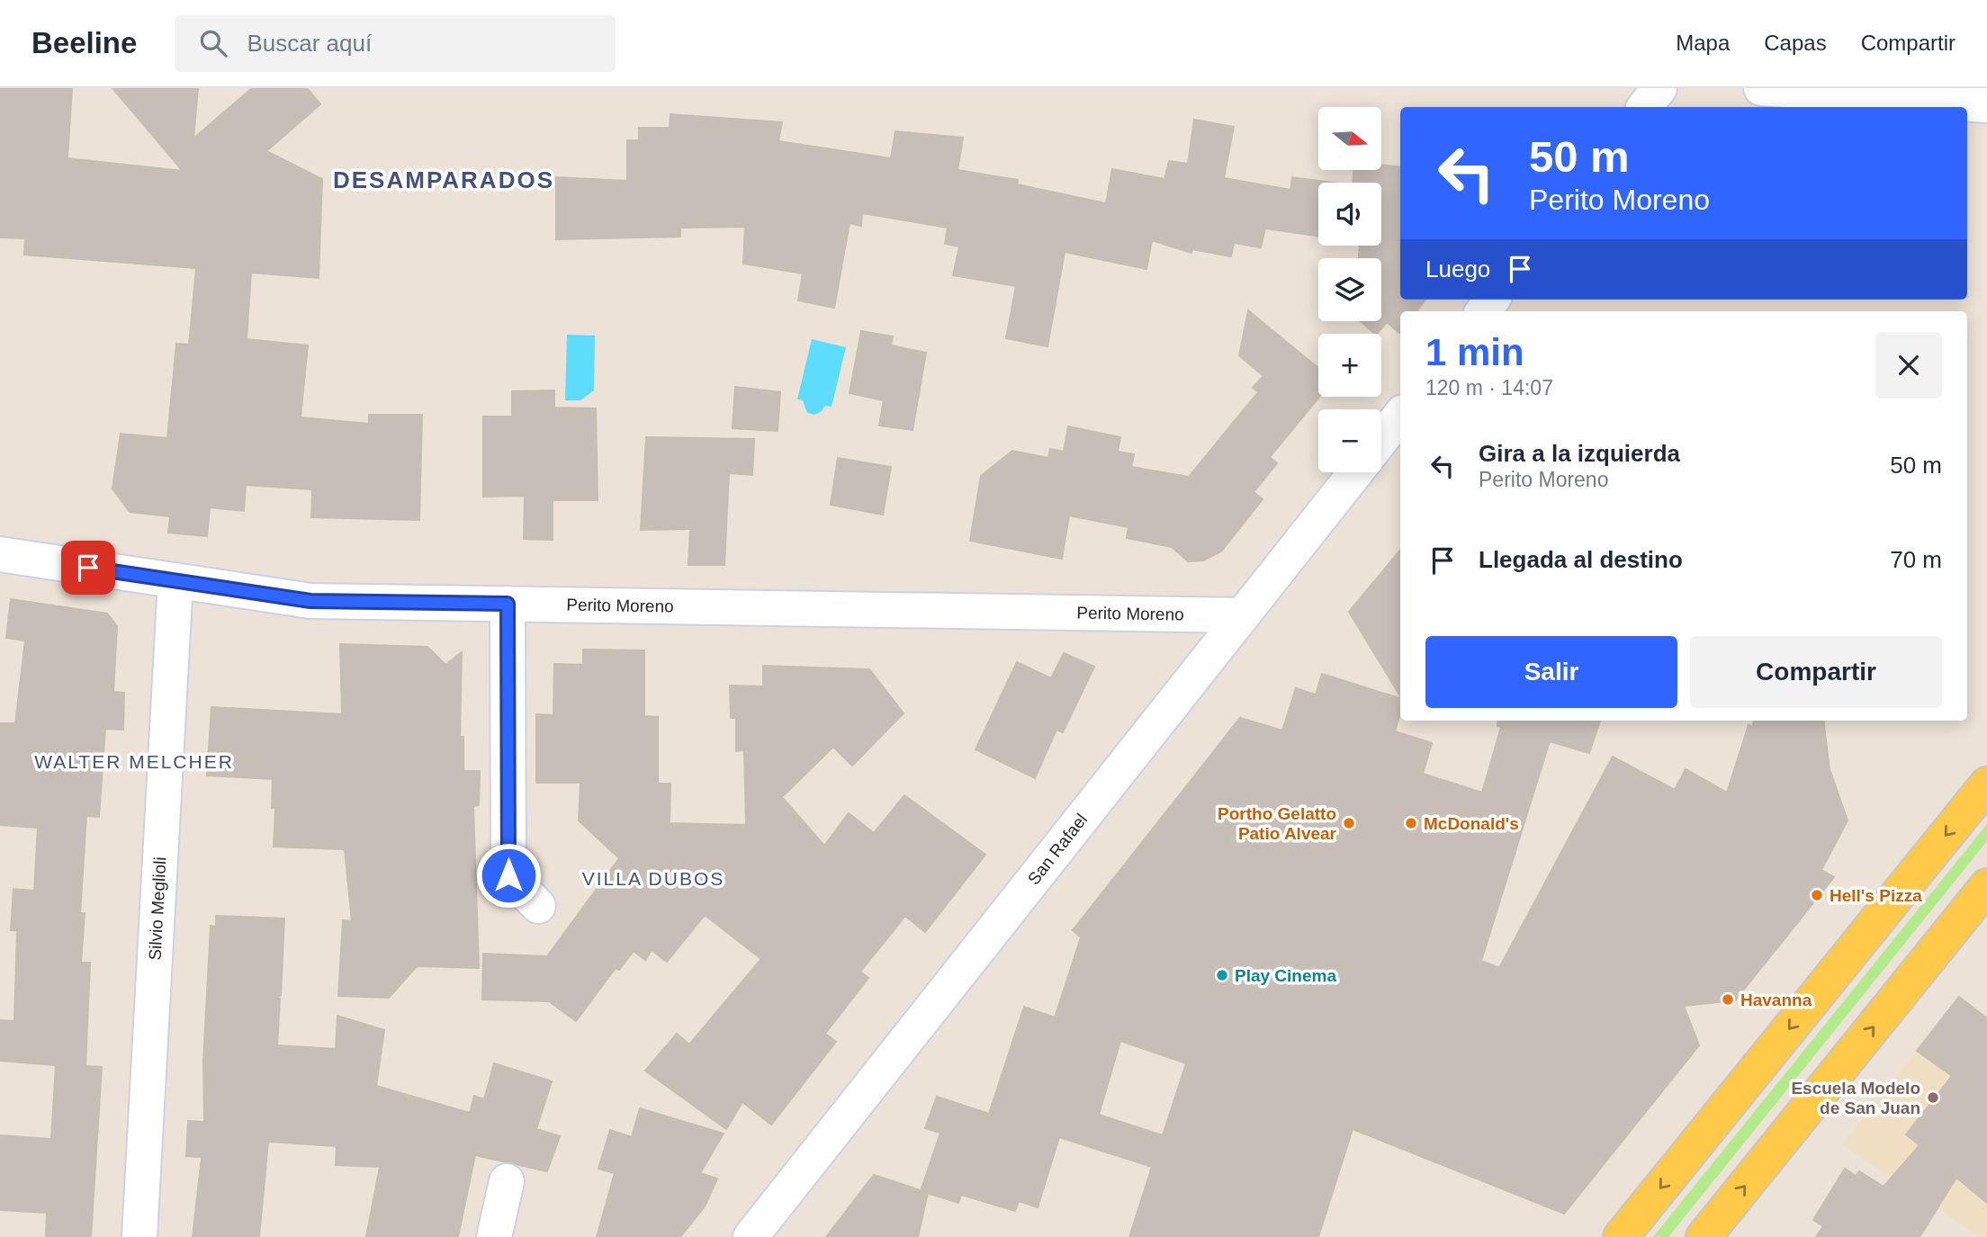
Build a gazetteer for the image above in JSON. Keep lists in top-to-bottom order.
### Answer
{
  "streets": {
    "street": ["Perito Moreno", "San Rafael", "Silvio Meglioli"]
  },
  "crossings": [
    ["Perito Moreno", "San Rafael"],
    ["Perito Moreno", "Silvio Meglioli"]
  ],
  "districts": ["DESAMPARADOS", "WALTER MELCHER", "VILLA DUBOS"],
  "places": [
    "Portho Gelatto Patio Alvear",
    "McDonald's",
    "Hell's Pizza",
    "Play Cinema",
    "Havanna",
    "Escuela Modelo de San Juan"
  ],
  "north": "right",
  "page": {
    "header": "Beeline",
    "search": "Buscar aquí",
    "nav": ["Mapa", "Capas", "Compartir"],
    "map_buttons": ["+", "−"],
    "turn": ["50 m", "Perito Moreno"],
    "then": "Luego",
    "heading": ["1 min", "120 m · 14:07"],
    "list": [
      {
        "name": "Gira a la izquierda",
        "note": "Perito Moreno",
        "value": "50 m"
      },
      {
        "name": "Llegada al destino",
        "value": "70 m"
      }
    ],
    "buttons": ["Salir", "Compartir"]
  }
}
